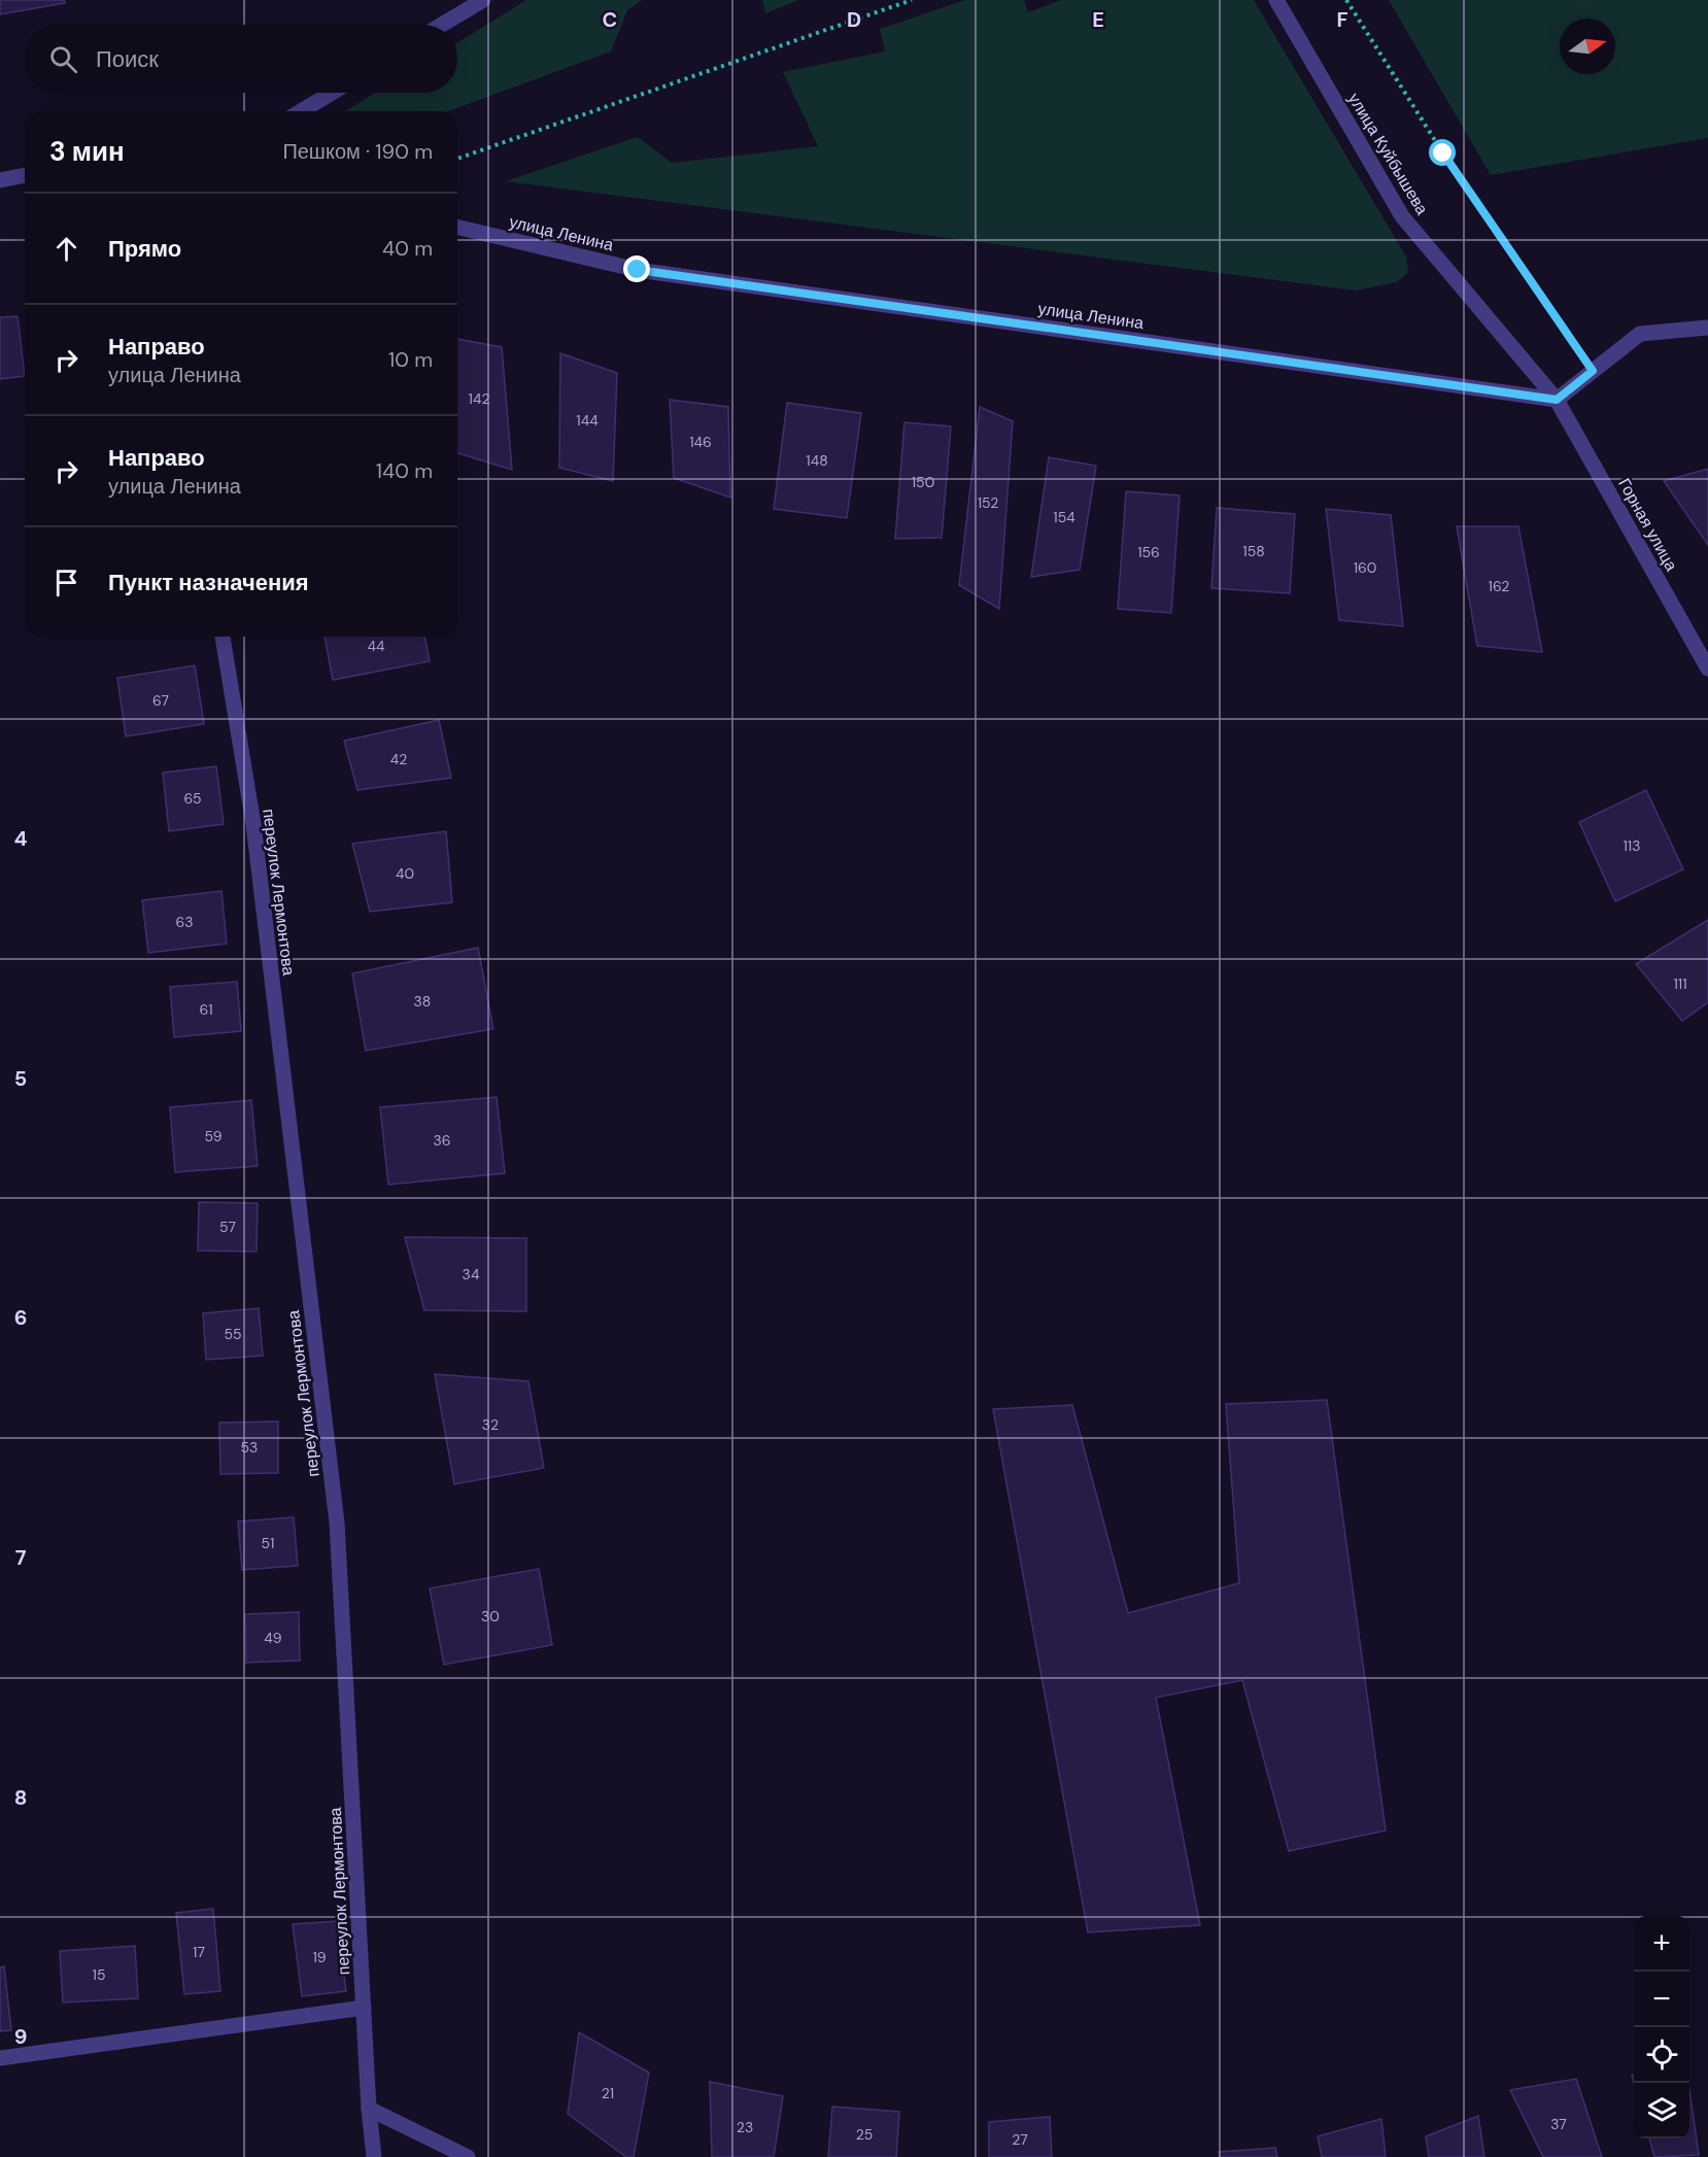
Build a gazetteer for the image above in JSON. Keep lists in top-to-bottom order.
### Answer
{
  "streets": {
    "street": [
      "улица Куйбышева",
      "улица Ленина",
      "Горная улица",
      "переулок Лермонтова"
    ]
  },
  "crossings": [
    ["улица Куйбышева", "улица Ленина"],
    ["улица Куйбышева", "Горная улица"],
    ["улица Ленина", "Горная улица"]
  ],
  "house_numbers": [
    "142",
    "144",
    "146",
    "148",
    "150",
    "152",
    "154",
    "158",
    "156",
    "160",
    "162",
    "44",
    "67",
    "42",
    "65",
    "113",
    "40",
    "63",
    "111",
    "38",
    "61",
    "59",
    "36",
    "57",
    "34",
    "55",
    "32",
    "53",
    "51",
    "30",
    "49",
    "17",
    "19",
    "15",
    "21",
    "37",
    "23",
    "25",
    "27"
  ],
  "north": "right",
  "page": {
    "search": "Поиск",
    "heading": ["3 мин", "Пешком · 190 m"],
    "list": [
      ["Прямо", "40 m"],
      ["Направо", "улица Ленина", "10 m"],
      ["Направо", "улица Ленина", "140 m"],
      "Пункт назначения"
    ],
    "map_buttons": ["+", "−"]
  },
  "grid": {
    "columns": [
      "C",
      "D",
      "E",
      "F"
    ],
    "rows": [
      "4",
      "5",
      "6",
      "7",
      "8",
      "9"
    ]
  }
}
